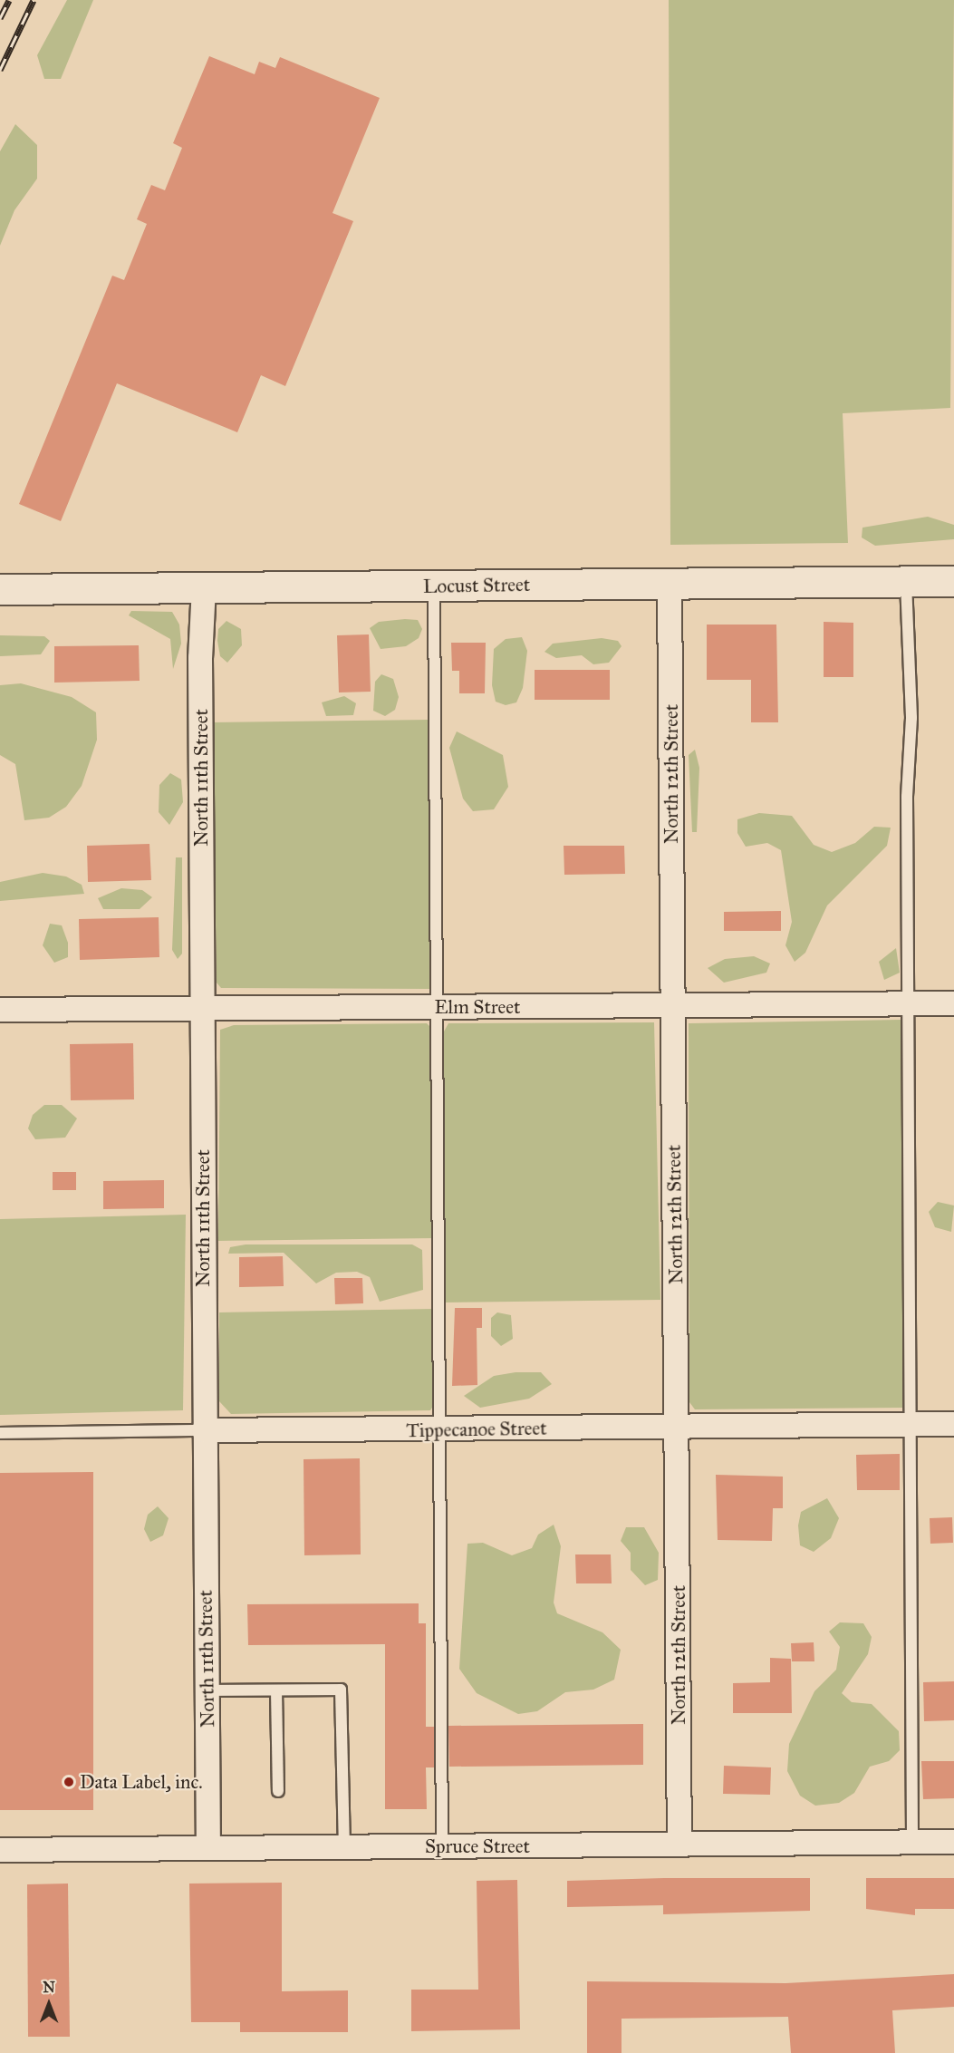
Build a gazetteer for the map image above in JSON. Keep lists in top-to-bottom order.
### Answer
{
  "streets": {
    "street": [
      "Locust Street",
      "North 12th Street",
      "North 11th Street",
      "Elm Street",
      "Tippecanoe Street",
      "Spruce Street"
    ]
  },
  "crossings": [
    ["Locust Street", "North 12th Street"],
    ["Locust Street", "North 11th Street"],
    ["North 12th Street", "Elm Street"],
    ["North 12th Street", "Tippecanoe Street"],
    ["North 12th Street", "Spruce Street"],
    ["North 11th Street", "Elm Street"],
    ["North 11th Street", "Tippecanoe Street"],
    ["North 11th Street", "Spruce Street"]
  ],
  "places": ["Data Label, inc."],
  "north": "top"
}
